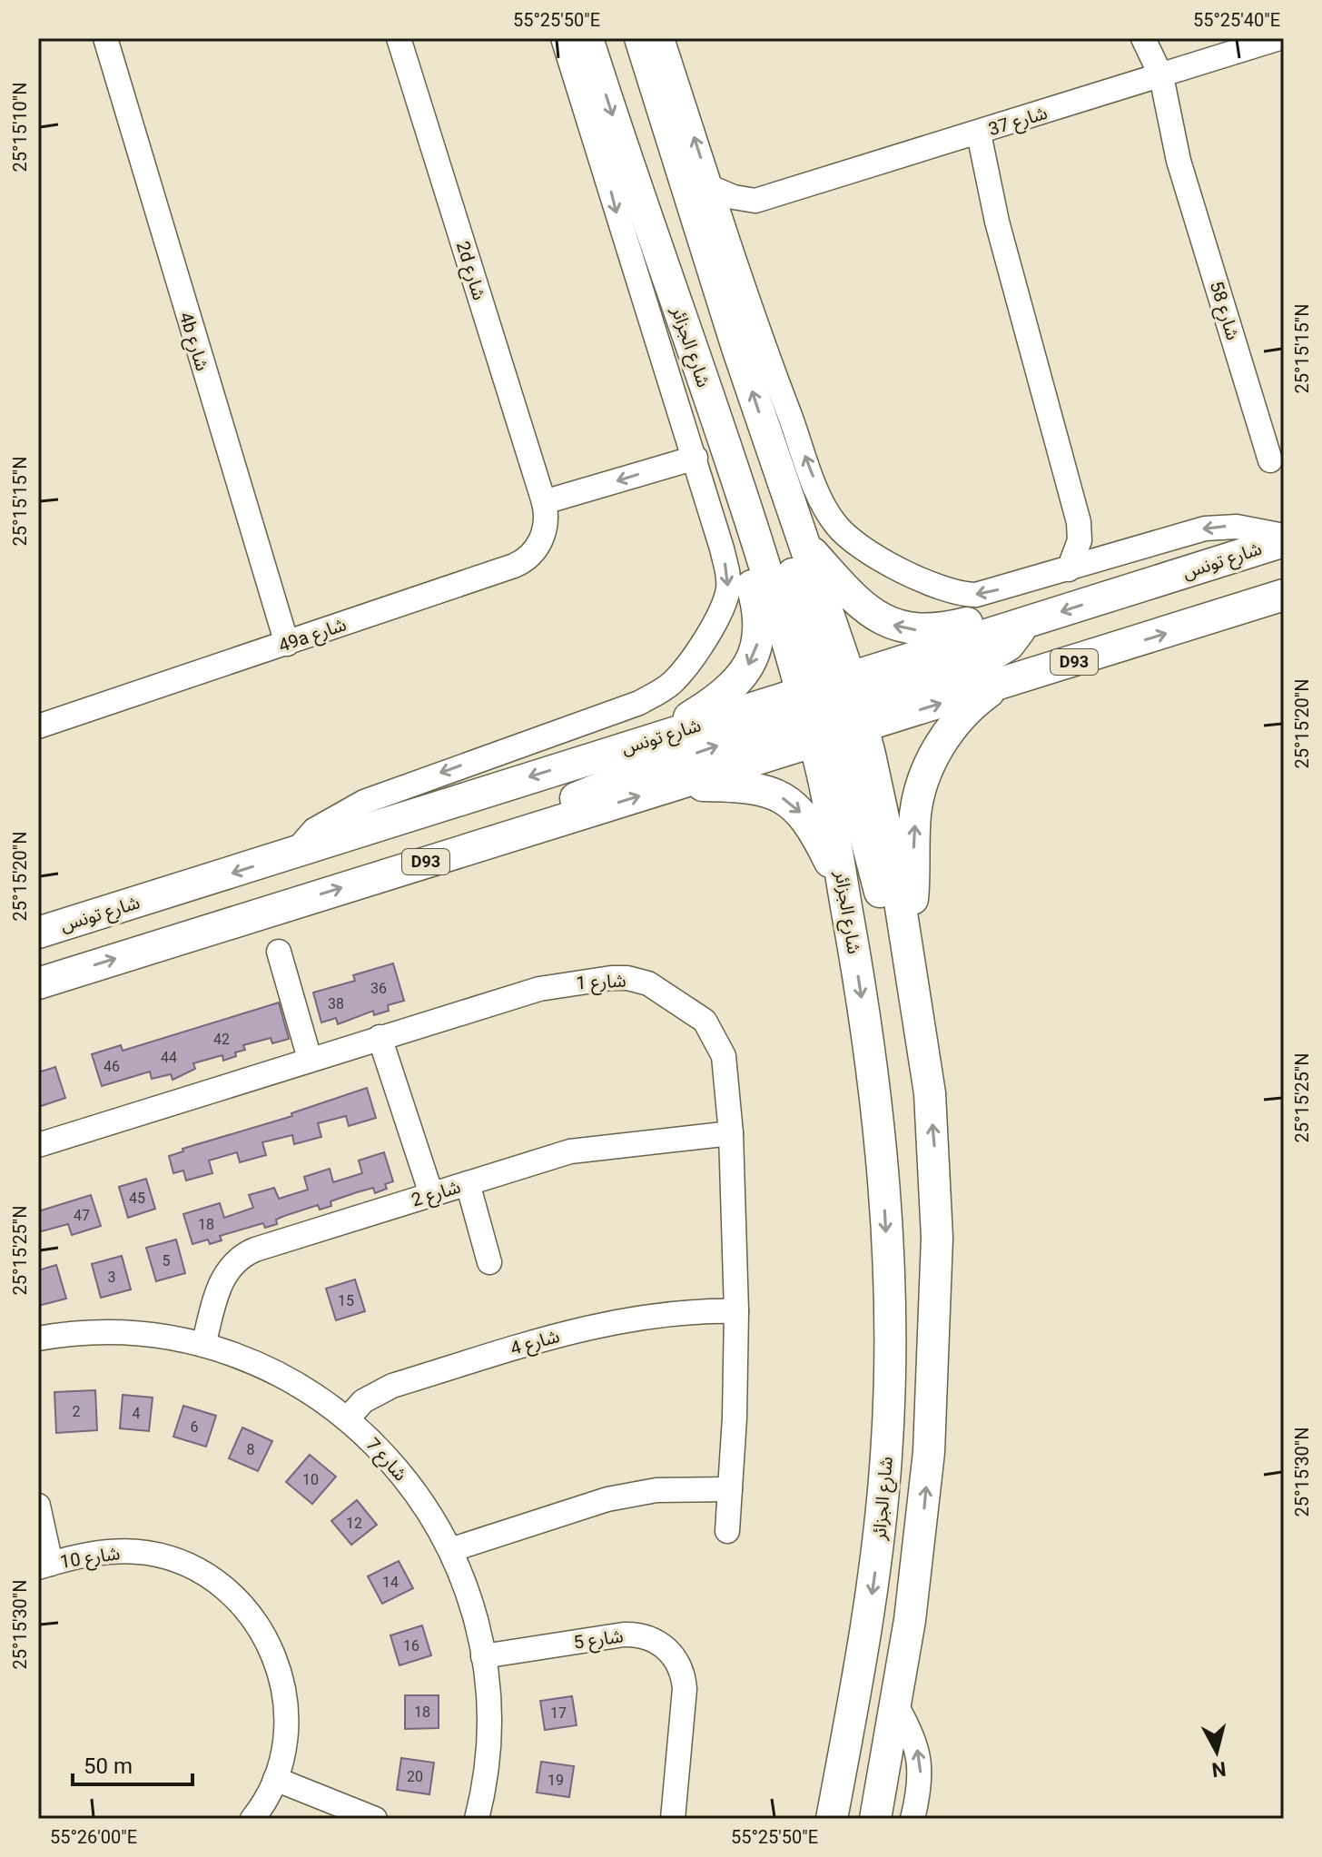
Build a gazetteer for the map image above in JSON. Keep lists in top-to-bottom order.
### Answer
{
  "streets": {
    "main road": ["شارع الجزائر", "شارع تونس", "D93"],
    "street": [
      "شارع 37",
      "2d شارع",
      "شارع 58",
      "4b شارع",
      "49a شارع",
      "شارع 1",
      "شارع 2",
      "شارع 4",
      "شارع 7",
      "شارع 10",
      "شارع 5"
    ]
  },
  "crossings": [
    ["شارع 37", "شارع 58"],
    ["2d شارع", "49a شارع"],
    ["4b شارع", "49a شارع"],
    ["شارع الجزائر", "شارع تونس"],
    ["شارع 1", "شارع 2"],
    ["شارع 1", "شارع 4"],
    ["شارع 2", "شارع 7"],
    ["شارع 4", "شارع 7"],
    ["شارع 7", "شارع 5"]
  ],
  "house_numbers": [
    "36",
    "38",
    "42",
    "44",
    "46",
    "45",
    "47",
    "18",
    "5",
    "3",
    "15",
    "2",
    "4",
    "6",
    "8",
    "10",
    "12",
    "14",
    "16",
    "18",
    "17",
    "20",
    "19"
  ],
  "scale_bar": "50 m",
  "north": "bottom",
  "coordinates": [
    "55°25'50\"E",
    "55°25'40\"E",
    "25°15'10\"N",
    "25°15'15\"N",
    "25°15'20\"N",
    "25°15'25\"N",
    "25°15'30\"N",
    "55°26'00\"E"
  ]
}
